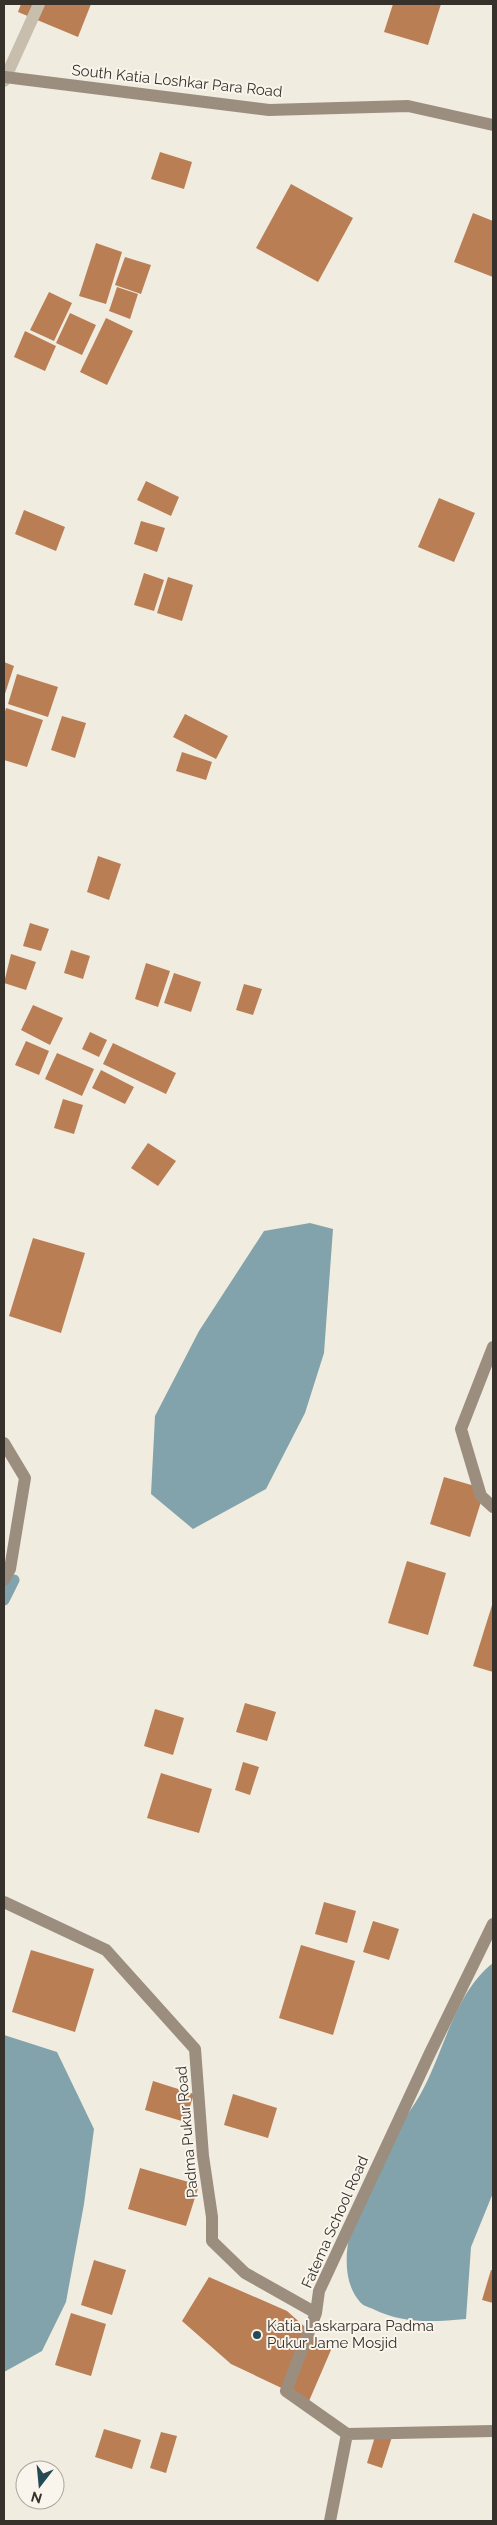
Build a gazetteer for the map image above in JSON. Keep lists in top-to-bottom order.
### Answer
{
  "streets": {
    "street": ["South Katia Loshkar Para Road", "Padma Pukur Road", "Fatema School Road"]
  },
  "crossings": [
    ["Padma Pukur Road", "Fatema School Road"]
  ],
  "places": ["Katia Laskarpara Padma Pukur Jame Mosjid"],
  "north": "bottom"
}
